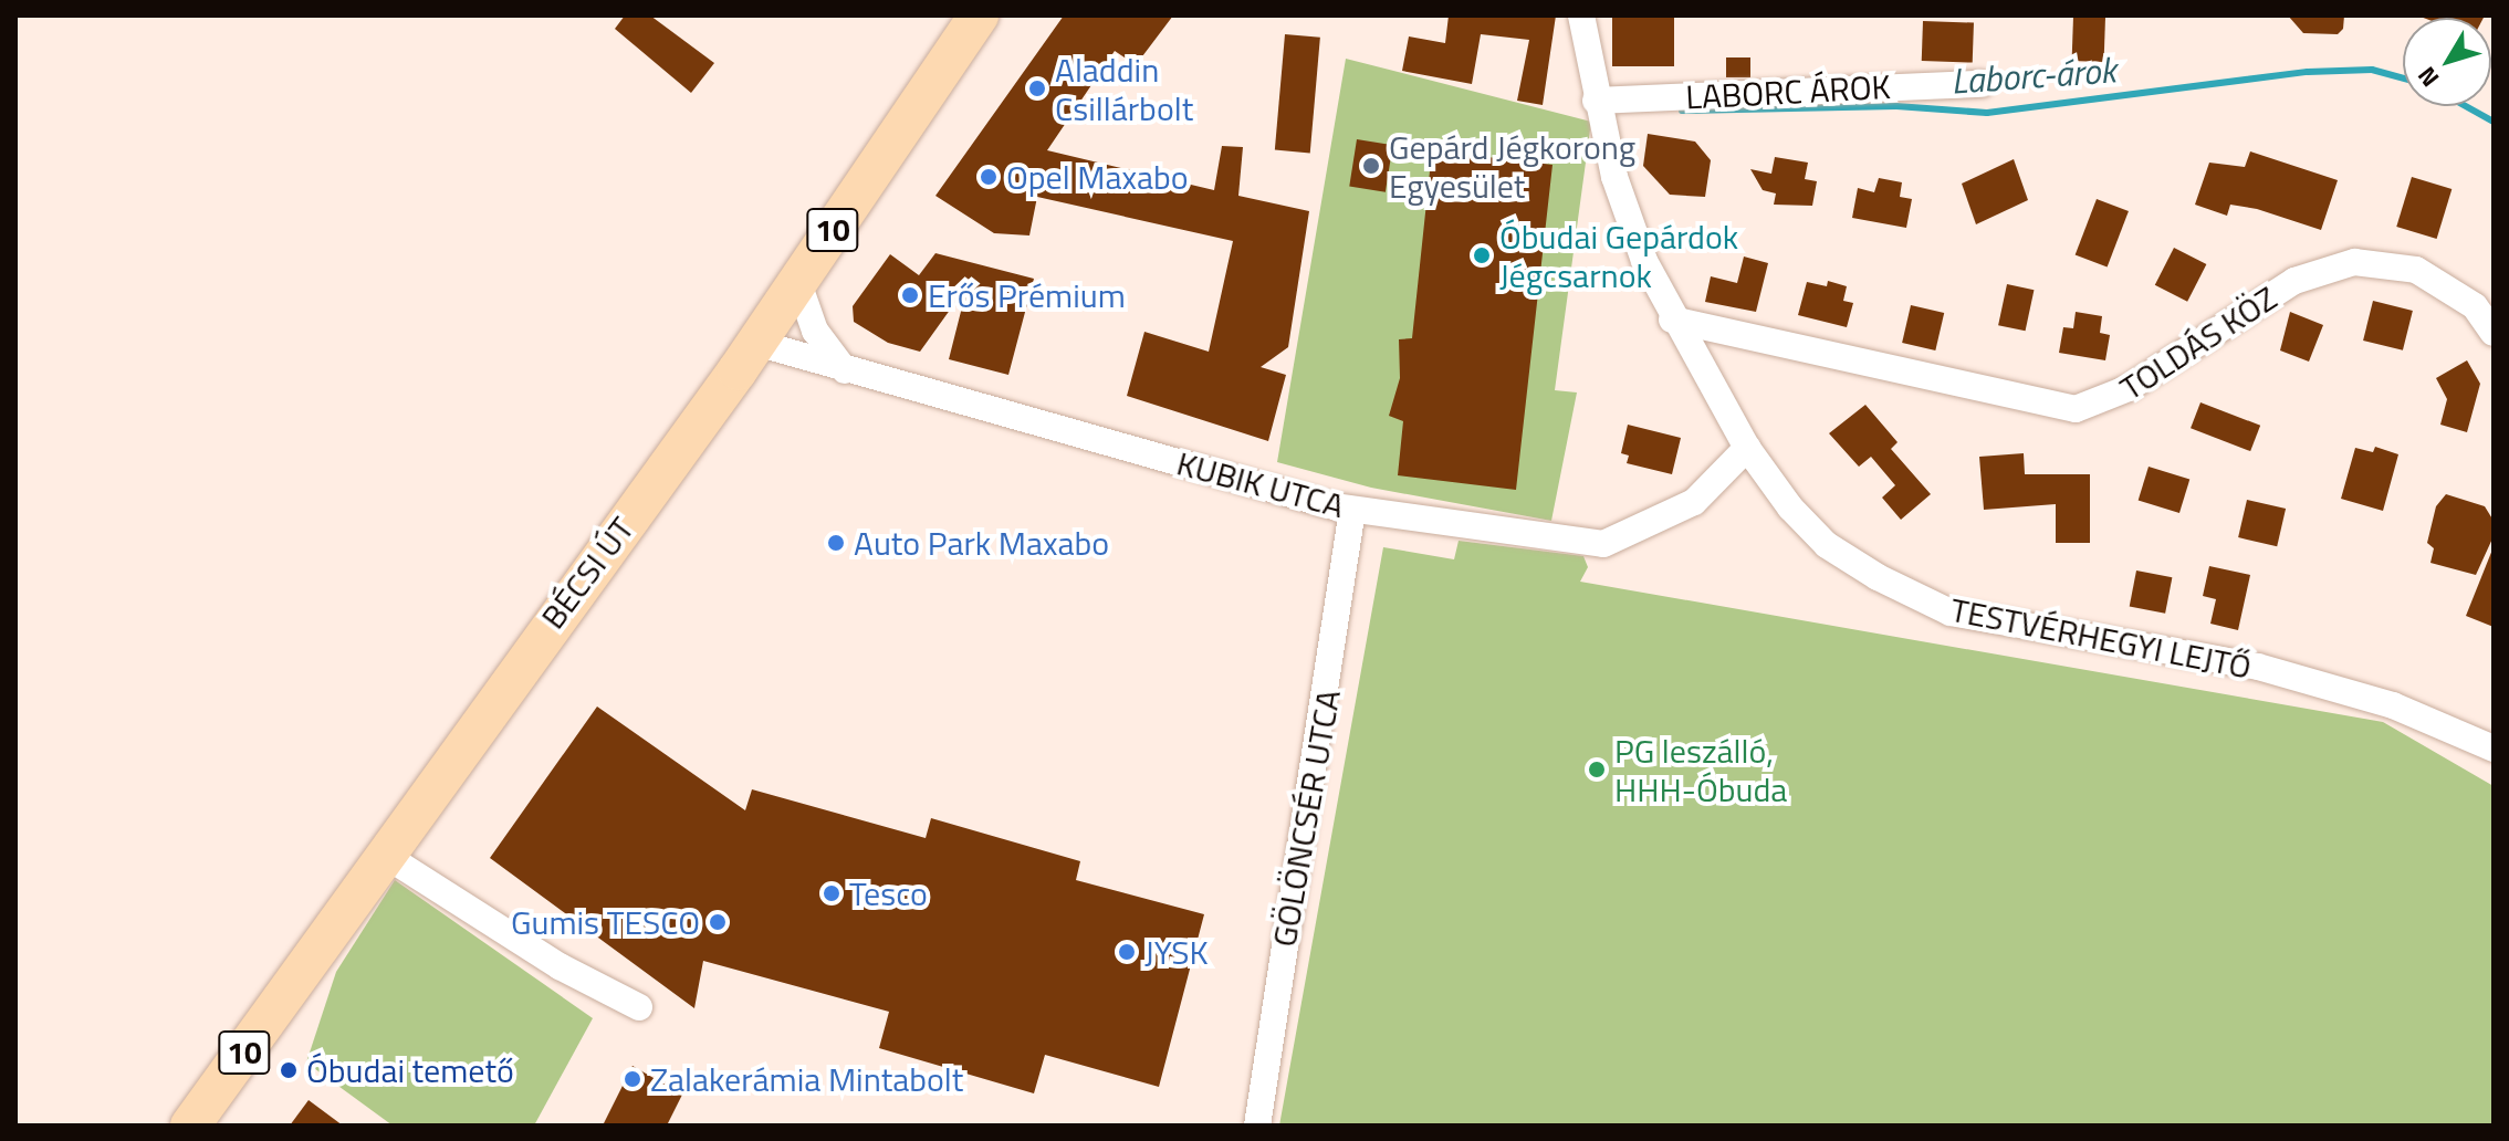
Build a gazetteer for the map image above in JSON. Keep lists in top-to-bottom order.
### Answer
{
  "streets": {
    "main road": ["10", "BÉCSI ÚT"],
    "street": [
      "LABORC ÁROK",
      "TOLDÁS KÖZ",
      "KUBIK UTCA",
      "TESTVÉRHEGYI LEJTŐ",
      "GÖLÖNCSÉR UTCA"
    ]
  },
  "crossings": [
    ["LABORC ÁROK", "TESTVÉRHEGYI LEJTŐ"],
    ["TOLDÁS KÖZ", "TESTVÉRHEGYI LEJTŐ"],
    ["KUBIK UTCA", "BÉCSI ÚT"],
    ["KUBIK UTCA", "TESTVÉRHEGYI LEJTŐ"],
    ["KUBIK UTCA", "GÖLÖNCSÉR UTCA"]
  ],
  "water": ["Laborc-árok"],
  "places": [
    "Aladdin Csillárbolt",
    "Gepárd Jégkorong Egyesület",
    "Opel Maxabo",
    "Óbudai Gepárdok Jégcsarnok",
    "Erős Prémium",
    "Auto Park Maxabo",
    "PG leszálló, HHH-Óbuda",
    "Tesco",
    "Gumis TESCO",
    "JYSK",
    "Óbudai temető",
    "Zalakerámia Mintabolt"
  ],
  "north": "bottom left"
}
